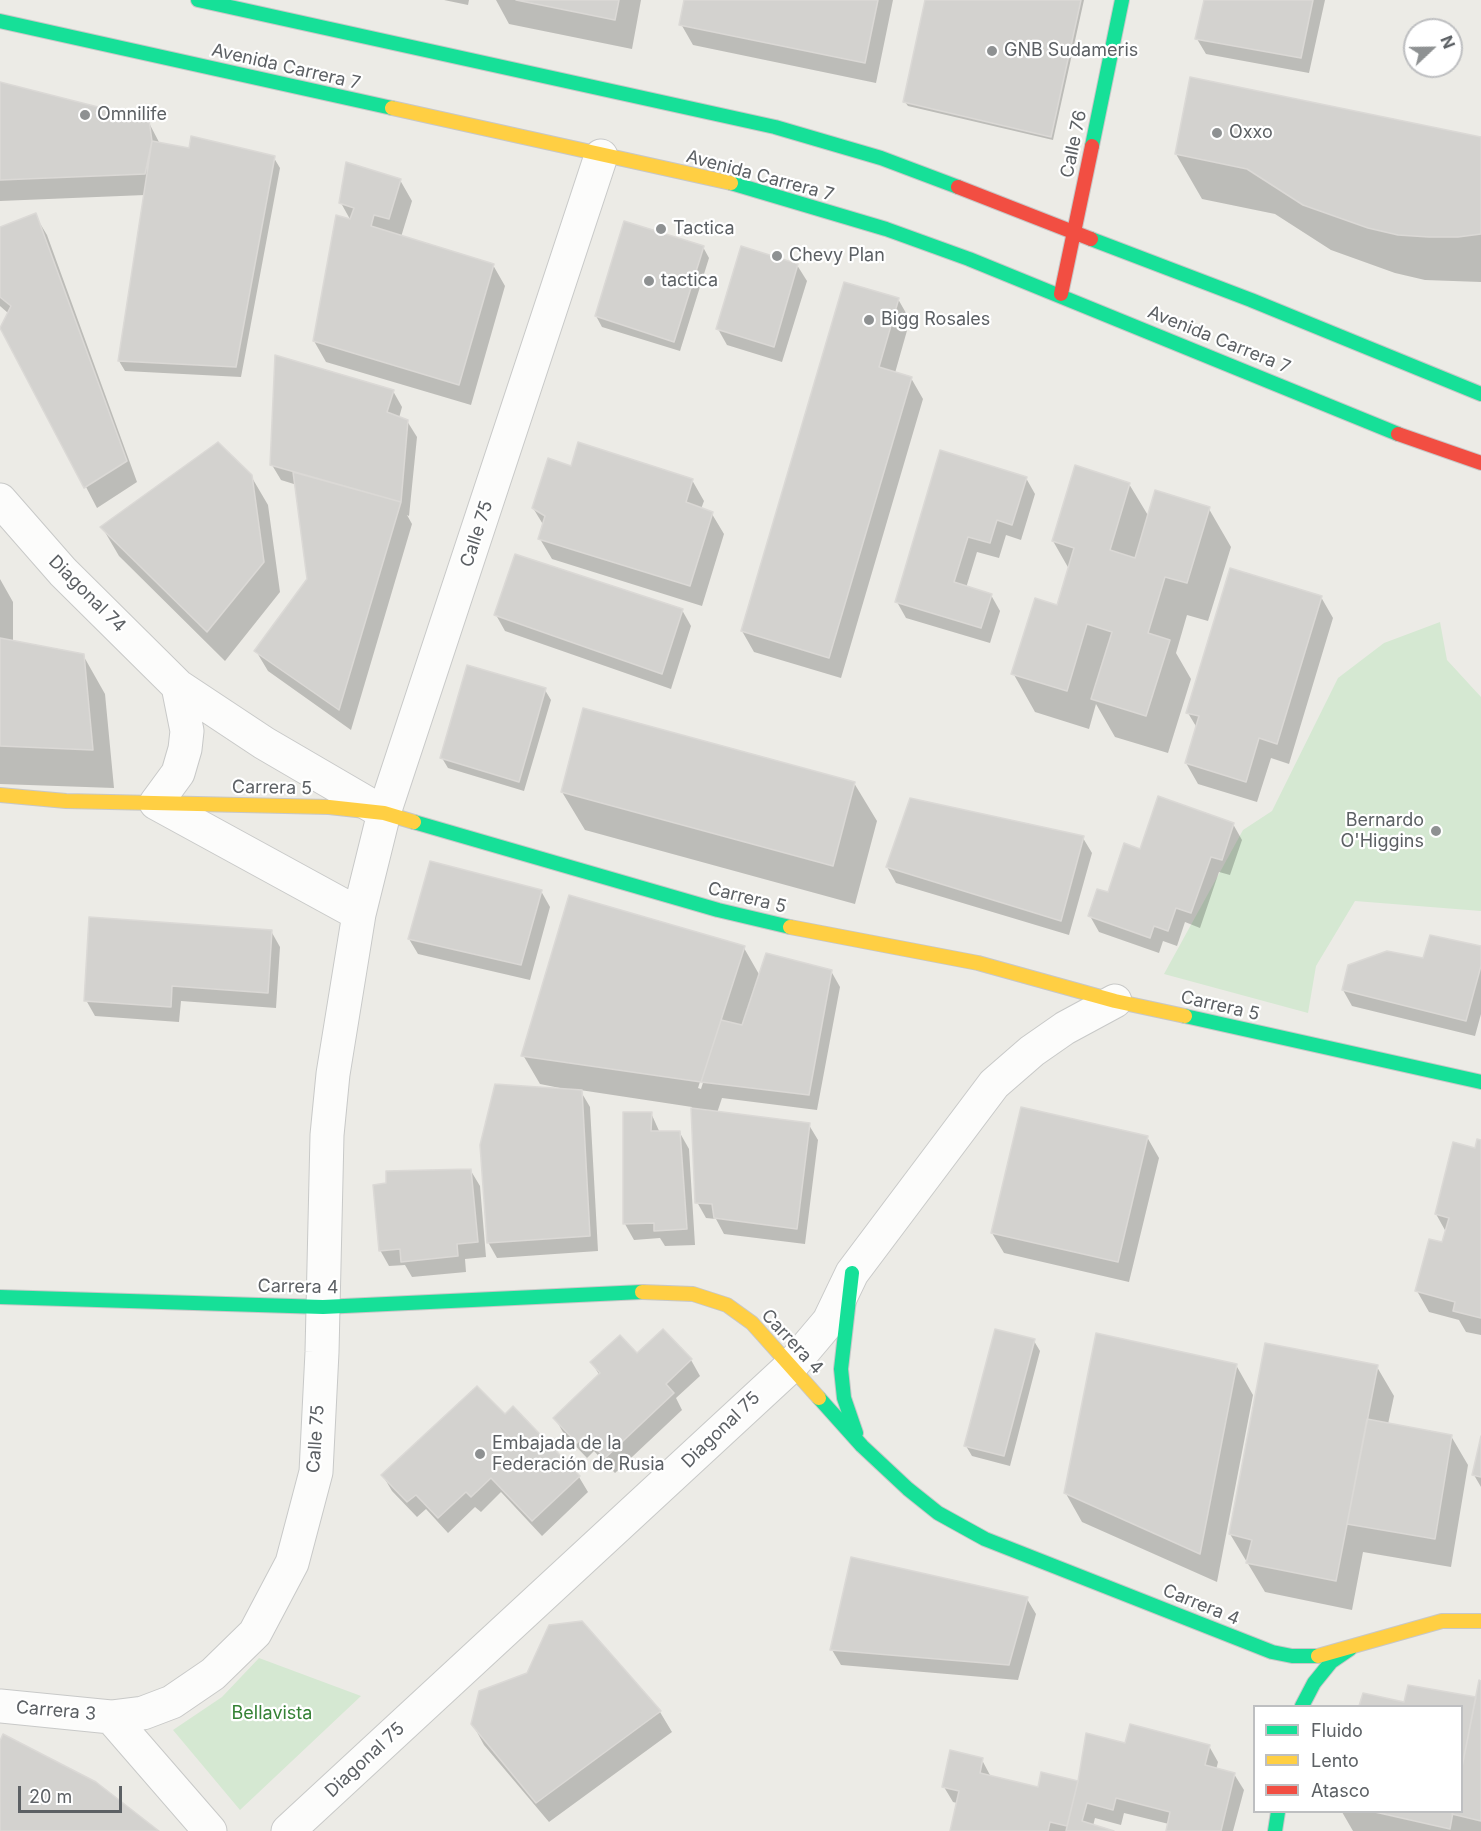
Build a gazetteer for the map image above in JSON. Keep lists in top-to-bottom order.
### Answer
{
  "streets": {
    "street": [
      "Avenida Carrera 7",
      "Calle 76",
      "Calle 75",
      "Diagonal 74",
      "Carrera 5",
      "Carrera 4",
      "Diagonal 75",
      "Carrera 3"
    ]
  },
  "crossings": [
    ["Avenida Carrera 7", "Calle 76"],
    ["Avenida Carrera 7", "Calle 75"],
    ["Calle 75", "Diagonal 74"],
    ["Calle 75", "Carrera 5"],
    ["Calle 75", "Carrera 4"],
    ["Calle 75", "Carrera 3"],
    ["Diagonal 74", "Carrera 5"],
    ["Carrera 5", "Diagonal 75"],
    ["Carrera 4", "Diagonal 75"]
  ],
  "parks": ["Bellavista"],
  "places": [
    "GNB Sudameris",
    "Omnilife",
    "Oxxo",
    "Tactica",
    "Chevy Plan",
    "tactica",
    "Bigg Rosales",
    "Bernardo O'Higgins",
    "Embajada de la Federación de Rusia"
  ],
  "legend": ["Fluido", "Lento", "Atasco"],
  "scale_bar": "20 m",
  "north": "right"
}
